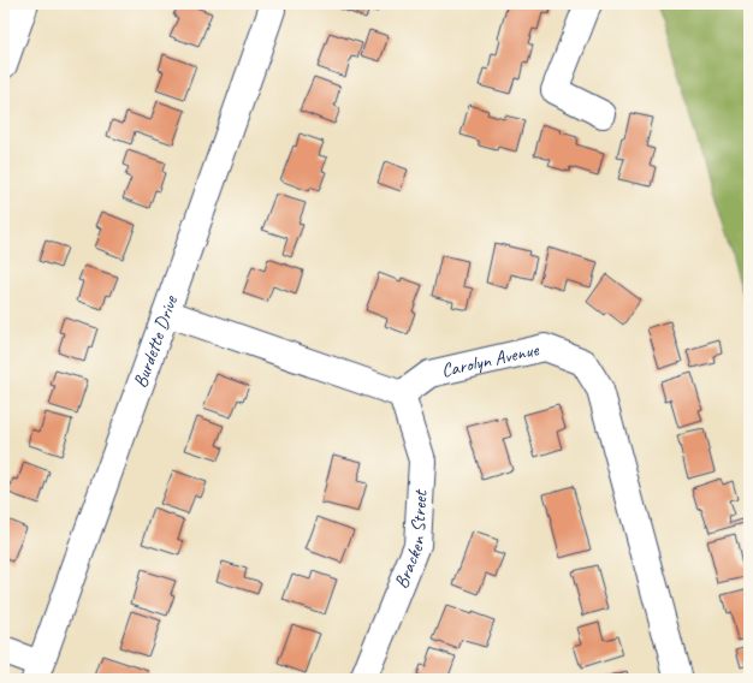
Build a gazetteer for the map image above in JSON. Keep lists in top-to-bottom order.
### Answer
{
  "streets": {
    "street": ["Burdette Drive", "Carolyn Avenue", "Bracken Street"]
  },
  "crossings": [
    ["Carolyn Avenue", "Bracken Street"]
  ]
}
